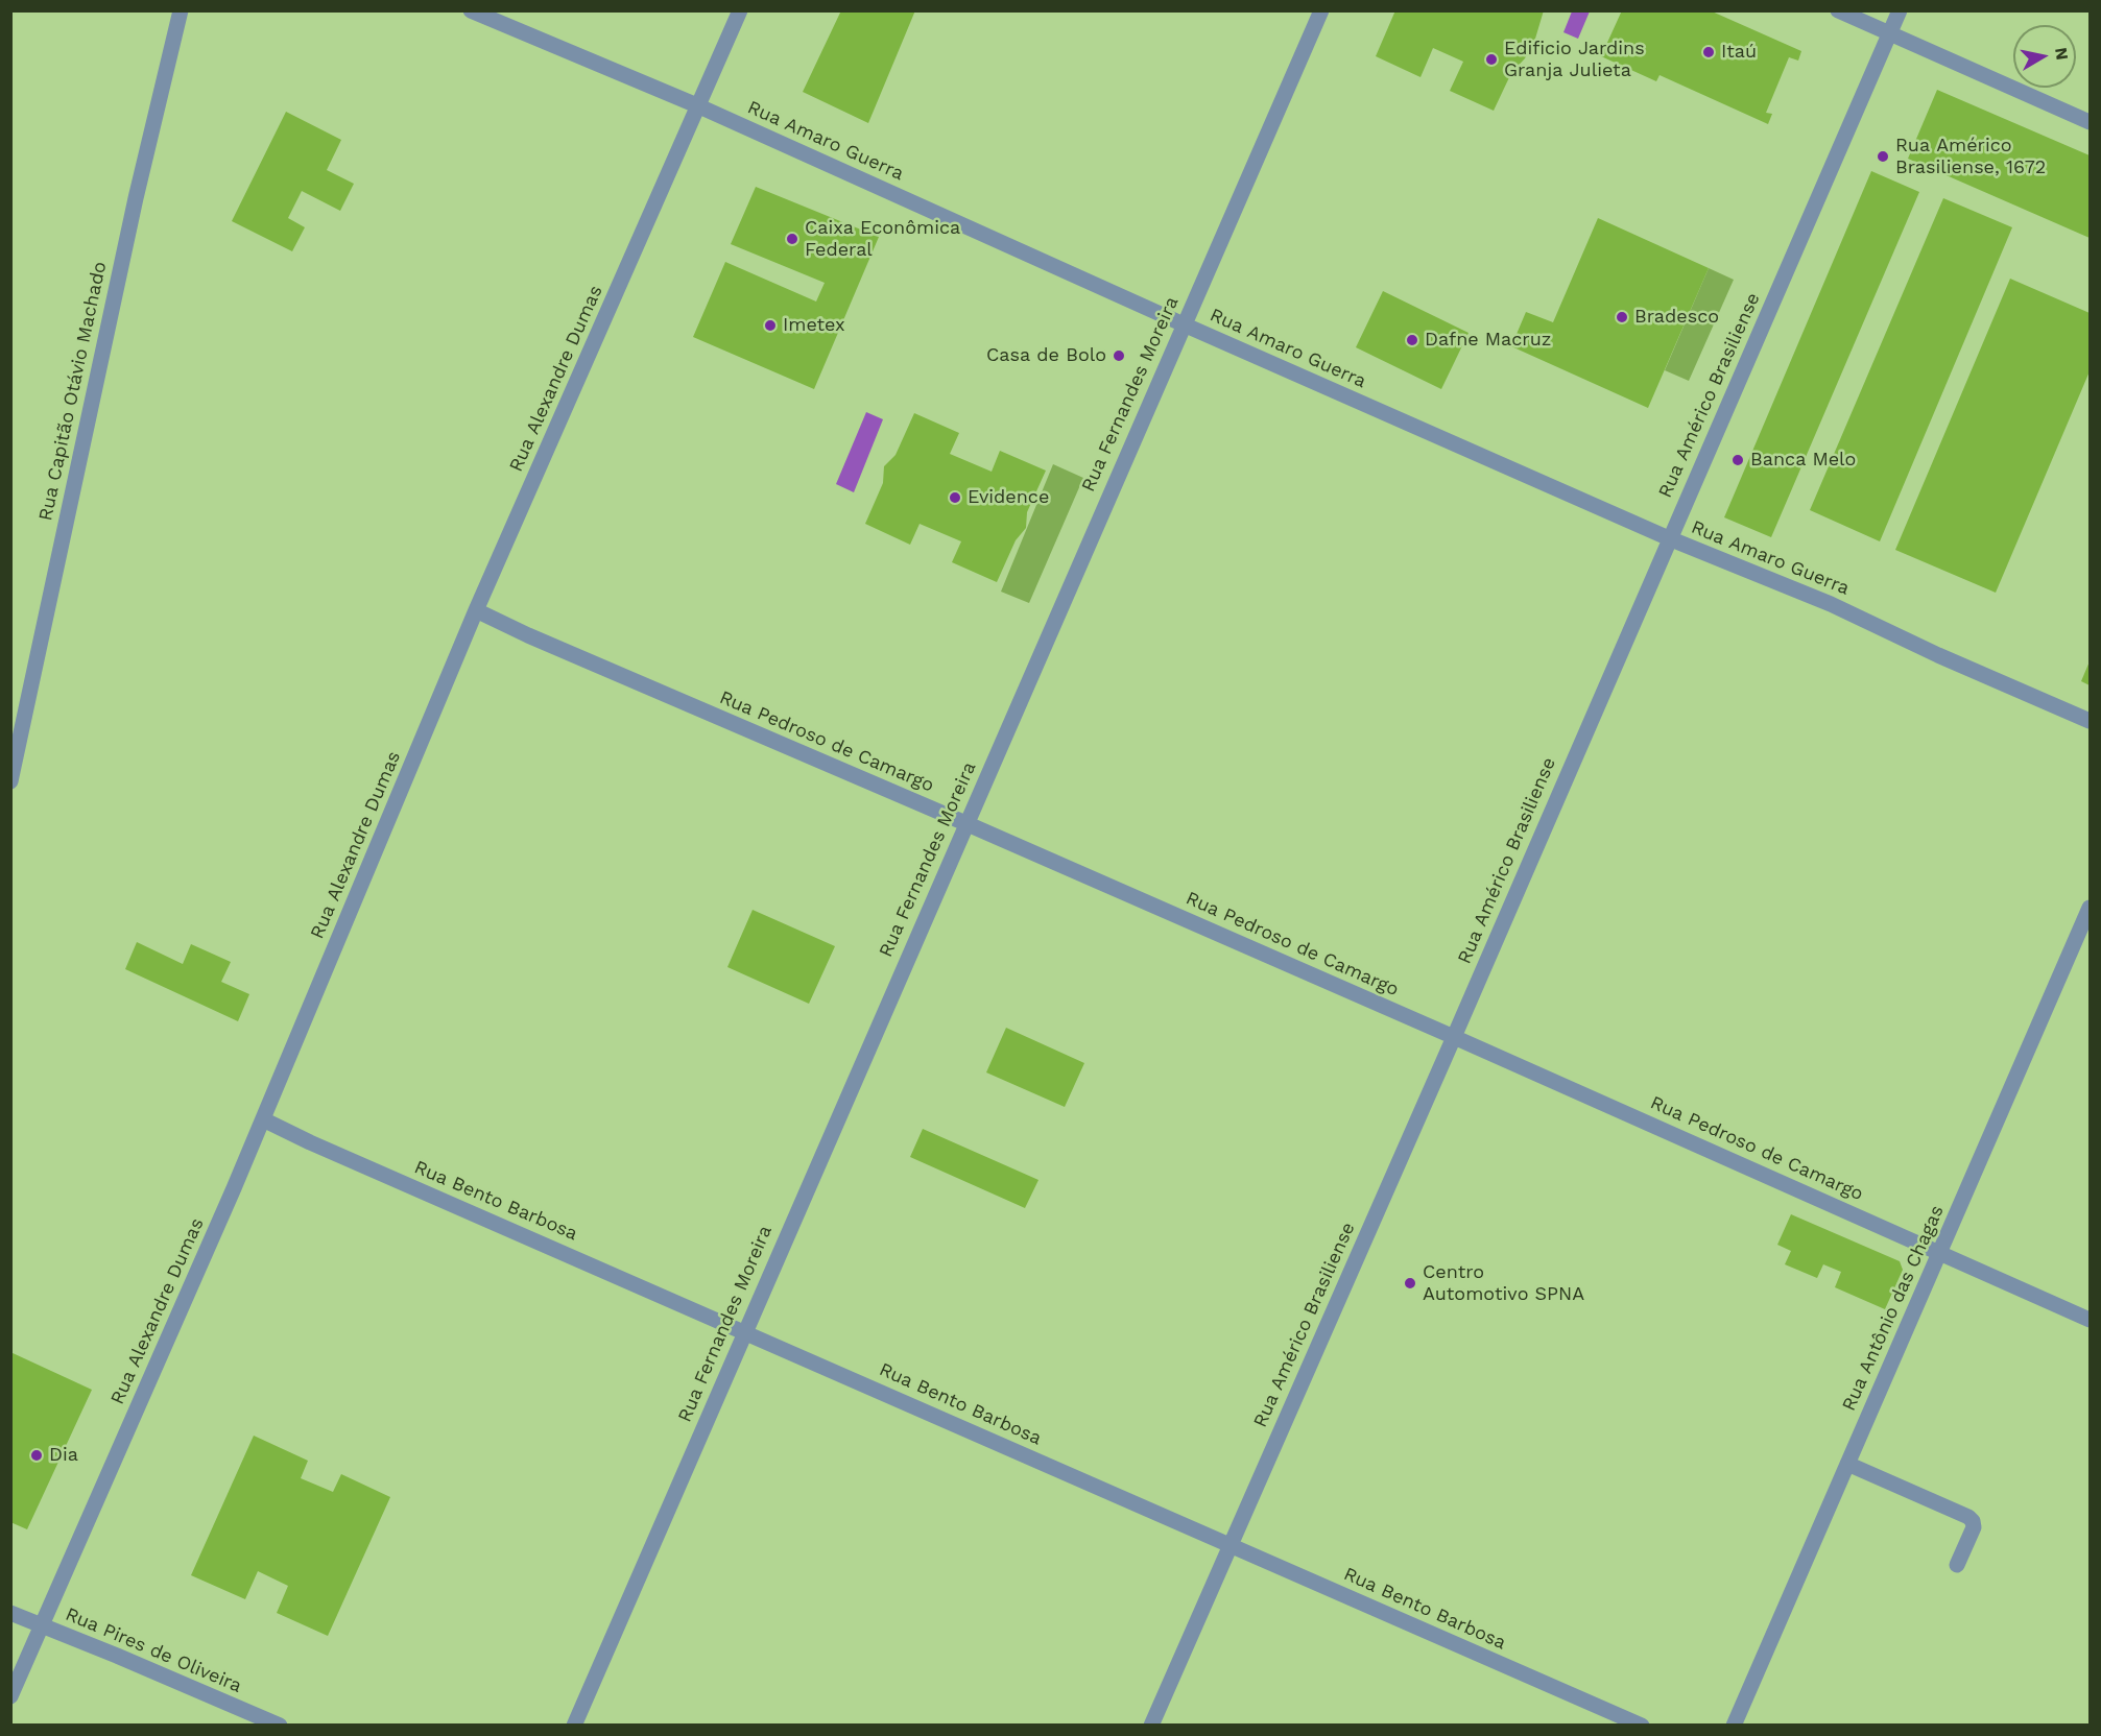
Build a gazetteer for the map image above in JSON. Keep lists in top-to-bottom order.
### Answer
{
  "streets": {
    "street": [
      "Rua Amaro Guerra",
      "Rua Alexandre Dumas",
      "Rua Capitão Otávio Machado",
      "Rua Fernandes Moreira",
      "Rua Américo Brasiliense",
      "Rua Pedroso de Camargo",
      "Rua Bento Barbosa",
      "Rua Antônio das Chagas",
      "Rua Pires de Oliveira"
    ]
  },
  "crossings": [
    ["Rua Amaro Guerra", "Rua Alexandre Dumas"],
    ["Rua Amaro Guerra", "Rua Fernandes Moreira"],
    ["Rua Amaro Guerra", "Rua Américo Brasiliense"],
    ["Rua Alexandre Dumas", "Rua Pedroso de Camargo"],
    ["Rua Alexandre Dumas", "Rua Bento Barbosa"],
    ["Rua Alexandre Dumas", "Rua Pires de Oliveira"],
    ["Rua Fernandes Moreira", "Rua Pedroso de Camargo"],
    ["Rua Fernandes Moreira", "Rua Bento Barbosa"],
    ["Rua Américo Brasiliense", "Rua Pedroso de Camargo"],
    ["Rua Américo Brasiliense", "Rua Bento Barbosa"],
    ["Rua Pedroso de Camargo", "Rua Antônio das Chagas"]
  ],
  "places": [
    "Itaú",
    "Edificio Jardins Granja Julieta",
    "Rua Américo Brasiliense, 1672",
    "Caixa Econômica Federal",
    "Bradesco",
    "Imetex",
    "Dafne Macruz",
    "Casa de Bolo",
    "Banca Melo",
    "Evidence",
    "Centro Automotivo SPNA",
    "Dia"
  ],
  "north": "right"
}
